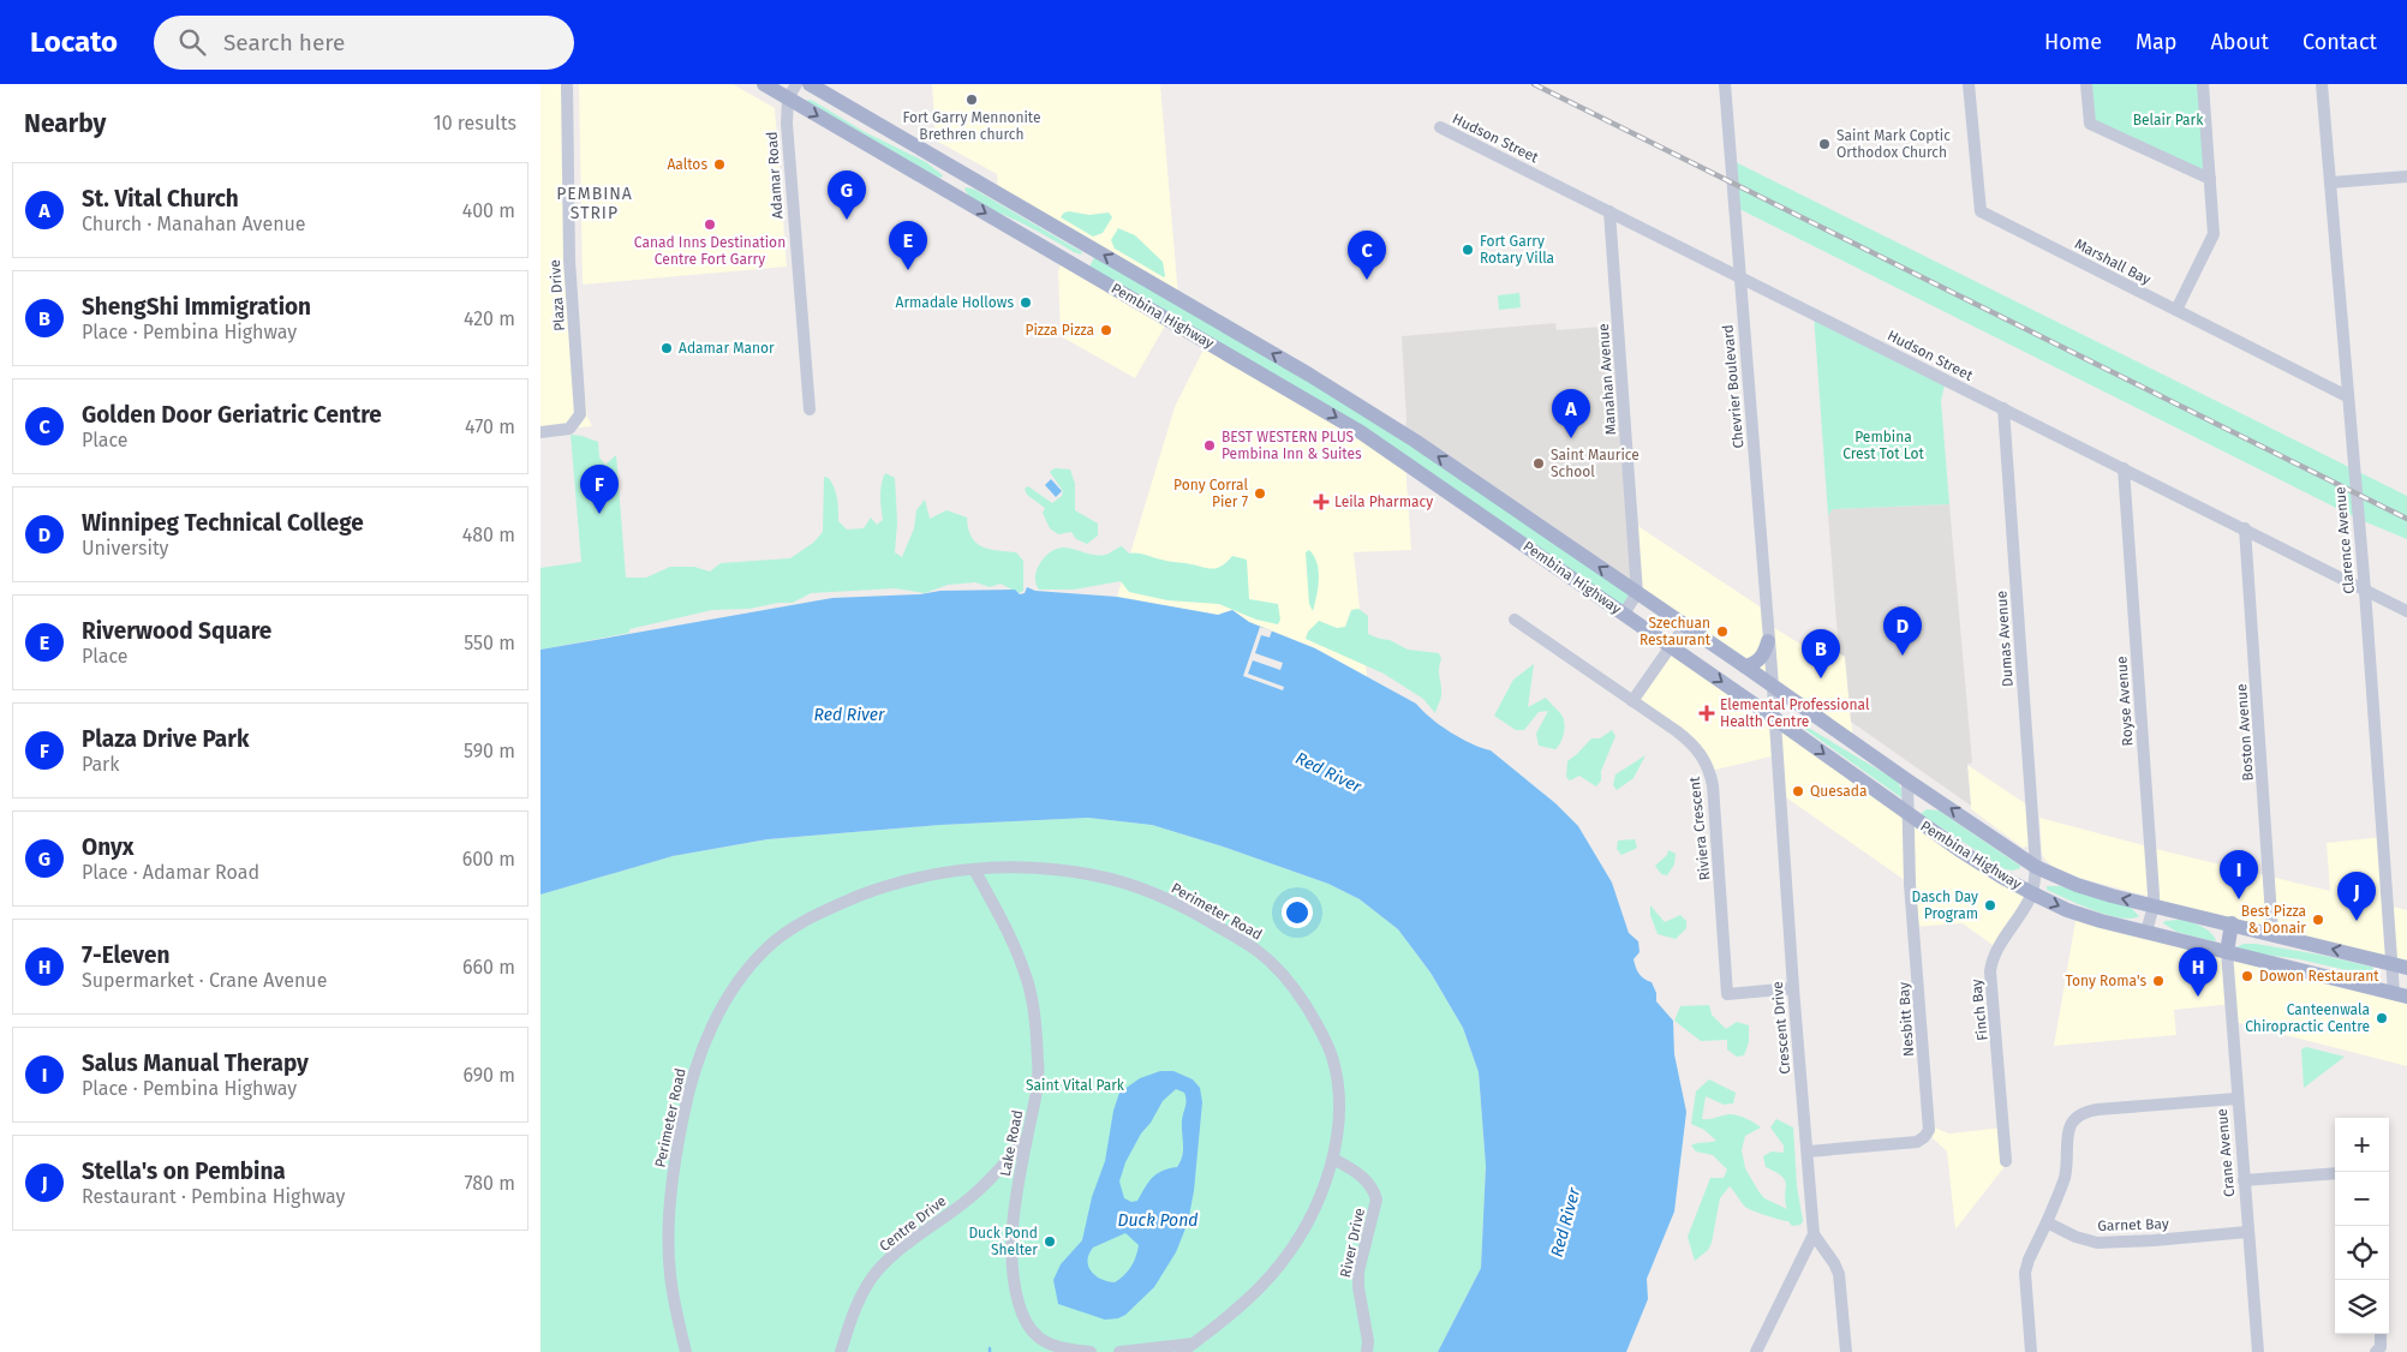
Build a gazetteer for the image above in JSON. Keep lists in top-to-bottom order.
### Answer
{
  "streets": {
    "main road": ["Pembina Highway"],
    "street": [
      "Hudson Street",
      "Adamar Road",
      "Marshall Bay",
      "Plaza Drive",
      "Manahan Avenue",
      "Chevrier Boulevard",
      "Clarence Avenue",
      "Dumas Avenue",
      "Royse Avenue",
      "Boston Avenue",
      "Riviera Crescent",
      "Perimeter Road",
      "Finch Bay",
      "Nesbitt Bay",
      "Crescent Drive",
      "Lake Road",
      "Crane Avenue",
      "Centre Drive",
      "Garnet Bay",
      "River Drive"
    ]
  },
  "crossings": [
    ["Hudson Street", "Manahan Avenue"],
    ["Hudson Street", "Chevrier Boulevard"],
    ["Hudson Street", "Clarence Avenue"],
    ["Hudson Street", "Dumas Avenue"],
    ["Hudson Street", "Royse Avenue"],
    ["Hudson Street", "Boston Avenue"],
    ["Adamar Road", "Pembina Highway"],
    ["Marshall Bay", "Clarence Avenue"],
    ["Pembina Highway", "Manahan Avenue"],
    ["Pembina Highway", "Chevrier Boulevard"],
    ["Pembina Highway", "Clarence Avenue"],
    ["Pembina Highway", "Dumas Avenue"],
    ["Pembina Highway", "Royse Avenue"],
    ["Pembina Highway", "Boston Avenue"],
    ["Pembina Highway", "Finch Bay"],
    ["Pembina Highway", "Nesbitt Bay"],
    ["Pembina Highway", "Crescent Drive"],
    ["Pembina Highway", "Crane Avenue"],
    ["Chevrier Boulevard", "Crescent Drive"],
    ["Dumas Avenue", "Finch Bay"],
    ["Riviera Crescent", "Crescent Drive"],
    ["Perimeter Road", "Lake Road"],
    ["Perimeter Road", "River Drive"],
    ["Nesbitt Bay", "Crescent Drive"],
    ["Lake Road", "Centre Drive"],
    ["Crane Avenue", "Garnet Bay"]
  ],
  "districts": ["PEMBINA STRIP"],
  "water": ["Red River", "Duck Pond"],
  "parks": ["Belair Park", "Pembina Crest Tot Lot", "Saint Vital Park"],
  "places": {
    "other": [
      "Fort Garry Mennonite Brethren church",
      "Saint Mark Coptic Orthodox Church",
      "Aaltos",
      "Canad Inns Destination Centre Fort Garry",
      "Fort Garry Rotary Villa",
      "Armadale Hollows",
      "Pizza Pizza",
      "Adamar Manor",
      "BEST WESTERN PLUS Pembina Inn & Suites",
      "Saint Maurice School",
      "Pony Corral Pier 7",
      "Szechuan Restaurant",
      "Quesada",
      "Dasch Day Program",
      "Best Pizza & Donair",
      "Dowon Restaurant",
      "Tony Roma's",
      "Canteenwala Chiropractic Centre",
      "Duck Pond Shelter"
    ],
    "health": ["Leila Pharmacy", "Elemental Professional Health Centre"]
  },
  "page": {
    "header": "Locato",
    "search": "Search here",
    "nav": [
      "Home",
      "Map",
      "About",
      "Contact"
    ],
    "heading": ["Nearby", "10 results"],
    "list": [
      {
        "mark": "A",
        "name": "St. Vital Church",
        "note": "Church · Manahan Avenue",
        "value": "400 m"
      },
      {
        "mark": "B",
        "name": "ShengShi Immigration",
        "note": "Place · Pembina Highway",
        "value": "420 m"
      },
      {
        "mark": "C",
        "name": "Golden Door Geriatric Centre",
        "note": "Place",
        "value": "470 m"
      },
      {
        "mark": "D",
        "name": "Winnipeg Technical College",
        "note": "University",
        "value": "480 m"
      },
      {
        "mark": "E",
        "name": "Riverwood Square",
        "note": "Place",
        "value": "550 m"
      },
      {
        "mark": "F",
        "name": "Plaza Drive Park",
        "note": "Park",
        "value": "590 m"
      },
      {
        "mark": "G",
        "name": "Onyx",
        "note": "Place · Adamar Road",
        "value": "600 m"
      },
      {
        "mark": "H",
        "name": "7-Eleven",
        "note": "Supermarket · Crane Avenue",
        "value": "660 m"
      },
      {
        "mark": "I",
        "name": "Salus Manual Therapy",
        "note": "Place · Pembina Highway",
        "value": "690 m"
      },
      {
        "mark": "J",
        "name": "Stella's on Pembina",
        "note": "Restaurant · Pembina Highway",
        "value": "780 m"
      }
    ],
    "pins": [
      "G",
      "E",
      "C",
      "A",
      "F",
      "D",
      "B",
      "I",
      "J",
      "H"
    ],
    "map_buttons": ["+", "−"]
  }
}
